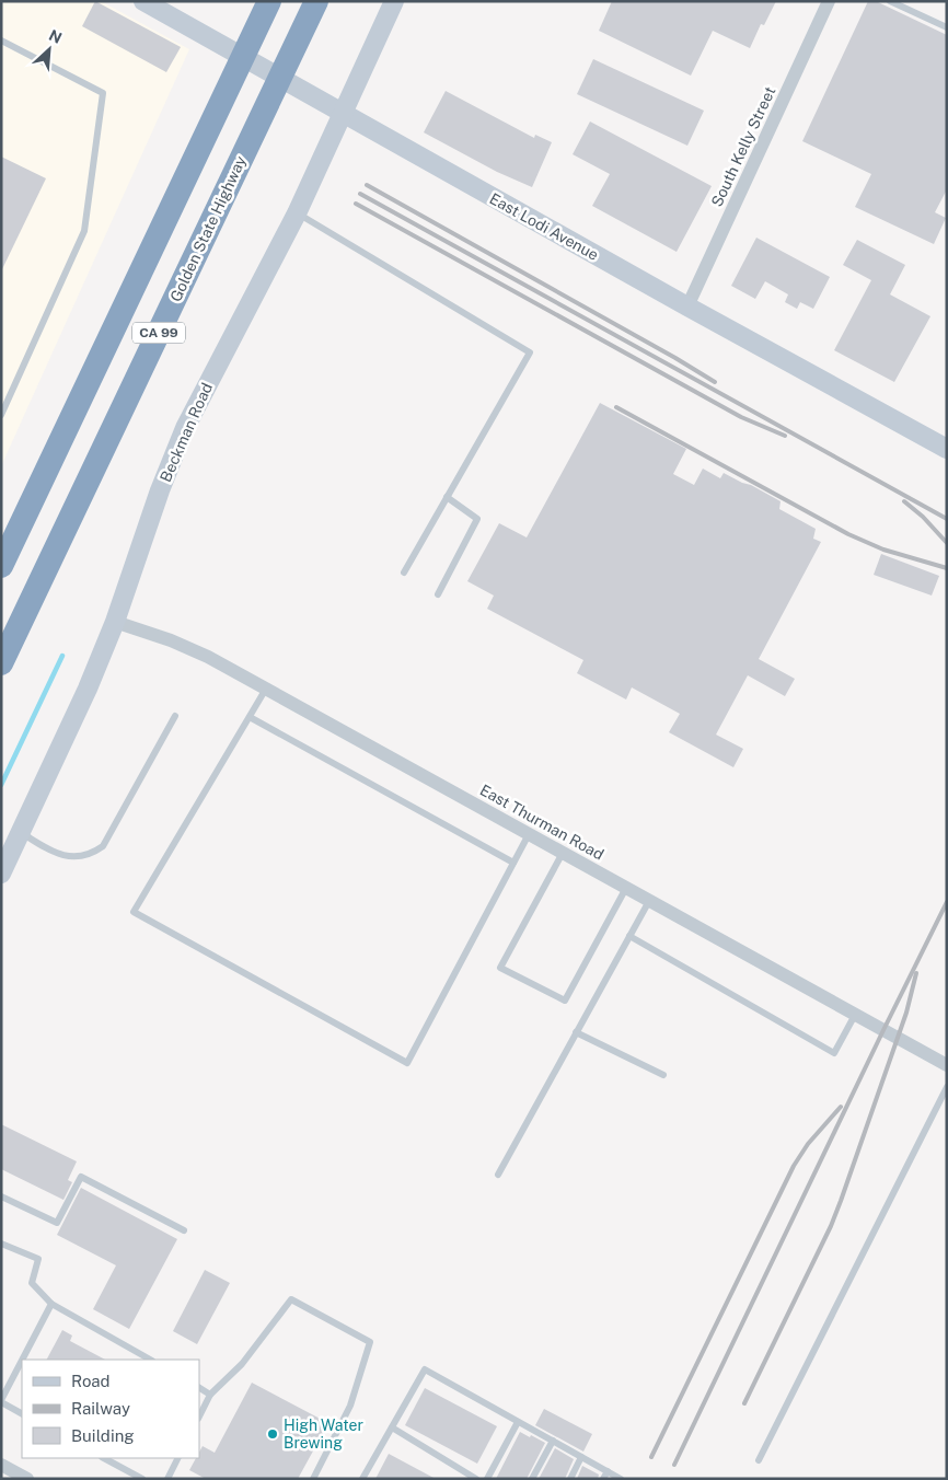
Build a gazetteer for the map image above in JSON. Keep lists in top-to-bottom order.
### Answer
{
  "streets": {
    "highway": ["Golden State Highway", "CA 99"],
    "street": [
      "South Kelly Street",
      "East Lodi Avenue",
      "Beckman Road",
      "East Thurman Road"
    ]
  },
  "crossings": [
    ["South Kelly Street", "East Lodi Avenue"],
    ["East Lodi Avenue", "Beckman Road"],
    ["Beckman Road", "East Thurman Road"]
  ],
  "places": ["High Water Brewing"],
  "legend": ["Road", "Railway", "Building"],
  "north": "top right"
}
